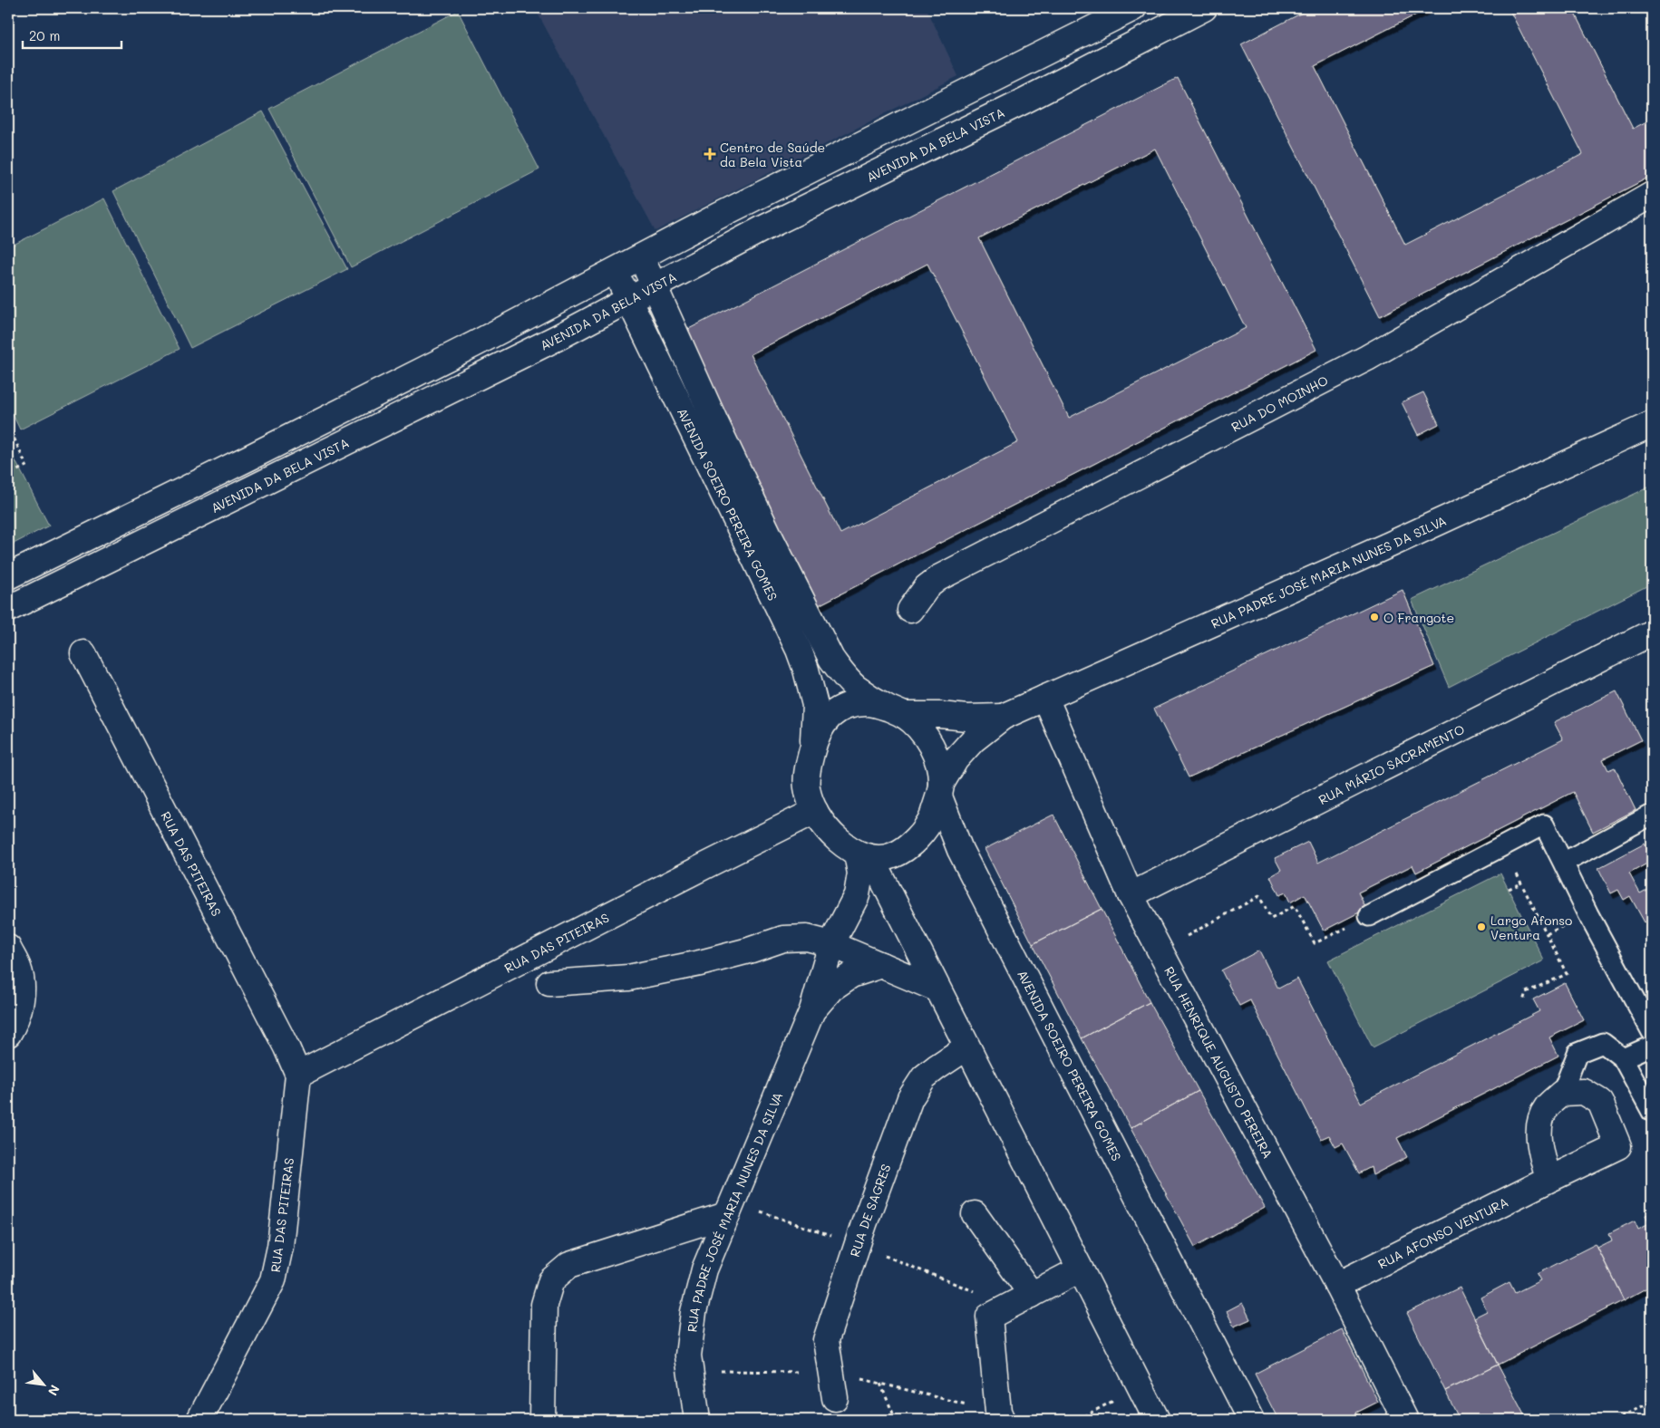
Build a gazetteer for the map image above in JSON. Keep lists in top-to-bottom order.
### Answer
{
  "streets": {
    "street": [
      "AVENIDA DA BELA VISTA",
      "RUA DO MOINHO",
      "AVENIDA SOEIRO PEREIRA GOMES",
      "RUA PADRE JOSÉ MARIA NUNES DA SILVA",
      "RUA MÁRIO SACRAMENTO",
      "RUA DAS PITEIRAS",
      "RUA HENRIQUE AUGUSTO PEREIRA",
      "RUA DE SAGRES",
      "RUA AFONSO VENTURA"
    ]
  },
  "crossings": [
    ["AVENIDA DA BELA VISTA", "AVENIDA SOEIRO PEREIRA GOMES"],
    ["AVENIDA SOEIRO PEREIRA GOMES", "RUA PADRE JOSÉ MARIA NUNES DA SILVA"],
    ["AVENIDA SOEIRO PEREIRA GOMES", "RUA DAS PITEIRAS"],
    ["AVENIDA SOEIRO PEREIRA GOMES", "RUA DE SAGRES"],
    ["RUA PADRE JOSÉ MARIA NUNES DA SILVA", "RUA DAS PITEIRAS"],
    ["RUA PADRE JOSÉ MARIA NUNES DA SILVA", "RUA HENRIQUE AUGUSTO PEREIRA"],
    ["RUA MÁRIO SACRAMENTO", "RUA HENRIQUE AUGUSTO PEREIRA"],
    ["RUA HENRIQUE AUGUSTO PEREIRA", "RUA AFONSO VENTURA"]
  ],
  "places": {
    "health": ["Centro de Saúde da Bela Vista"],
    "other": ["O Frangote", "Largo Afonso Ventura"]
  },
  "scale_bar": "20 m",
  "north": "bottom right"
}
